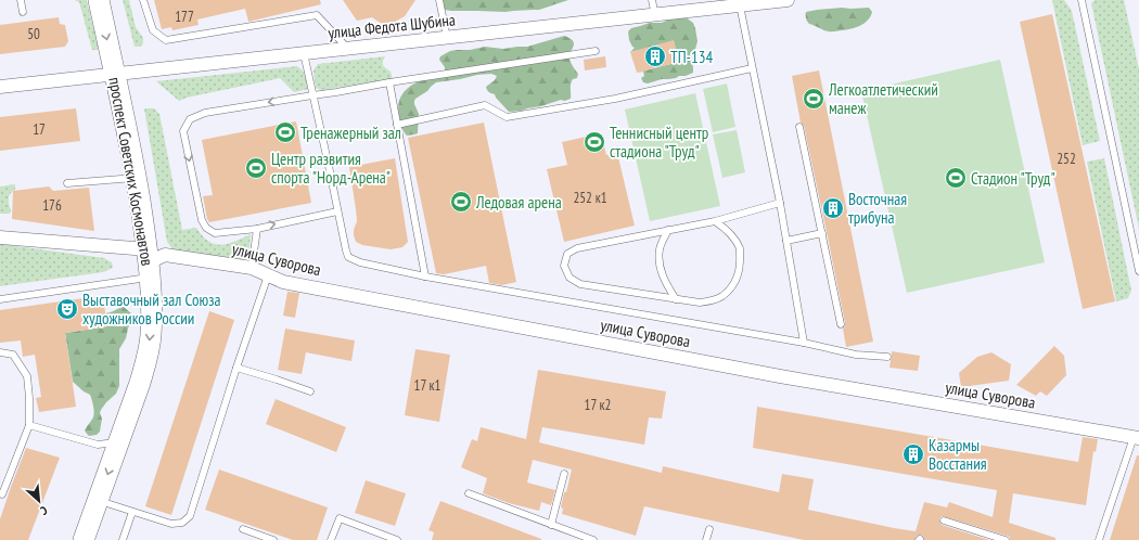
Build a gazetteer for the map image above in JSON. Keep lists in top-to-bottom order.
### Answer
{
  "streets": {
    "main road": ["проспект Советских Космонавтов"],
    "street": ["улица Федота Шубина", "улица Суворова"]
  },
  "crossings": [
    ["улица Федота Шубина", "проспект Советских Космонавтов"],
    ["проспект Советских Космонавтов", "улица Суворова"]
  ],
  "one_way": ["проспект Советских Космонавтов"],
  "places": {
    "building": ["ТП-134", "Восточная трибуна", "Казармы Восстания"],
    "sports": [
      "Легкоатлетический манеж",
      "Тренажерный зал",
      "Теннисный центр стадиона \"Труд\"",
      "Центр развития спорта \"Норд-Арена\"",
      "Стадион \"Труд\"",
      "Ледовая арена"
    ],
    "theatre": ["Выставочный зал Союза художников России"]
  },
  "house_numbers": [
    "177",
    "50",
    "17",
    "252",
    "252 к1",
    "176",
    "17 к1",
    "17 к2"
  ],
  "north": "bottom right"
}
